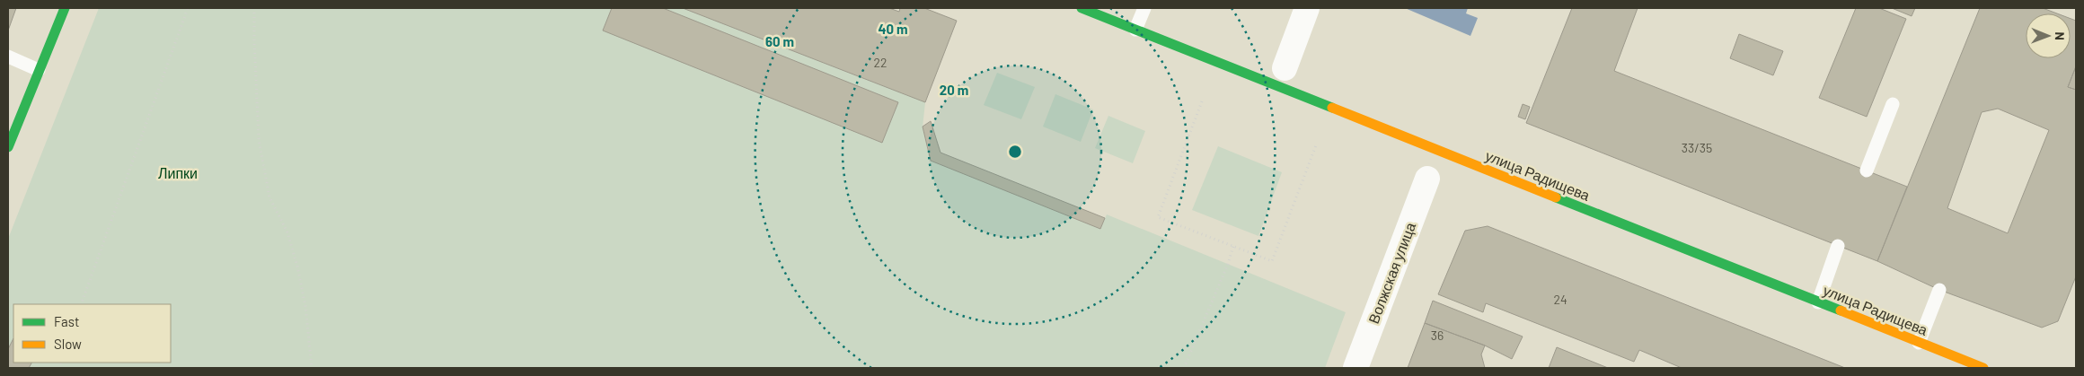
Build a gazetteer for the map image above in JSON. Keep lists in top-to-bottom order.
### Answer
{
  "streets": {
    "street": ["улица Радищева", "Волжская улица"]
  },
  "parks": ["Липки"],
  "house_numbers": [
    "22",
    "33/35",
    "24",
    "36"
  ],
  "legend": ["Fast", "Slow"],
  "north": "right",
  "rings": ["40 m", "60 m", "20 m"]
}
